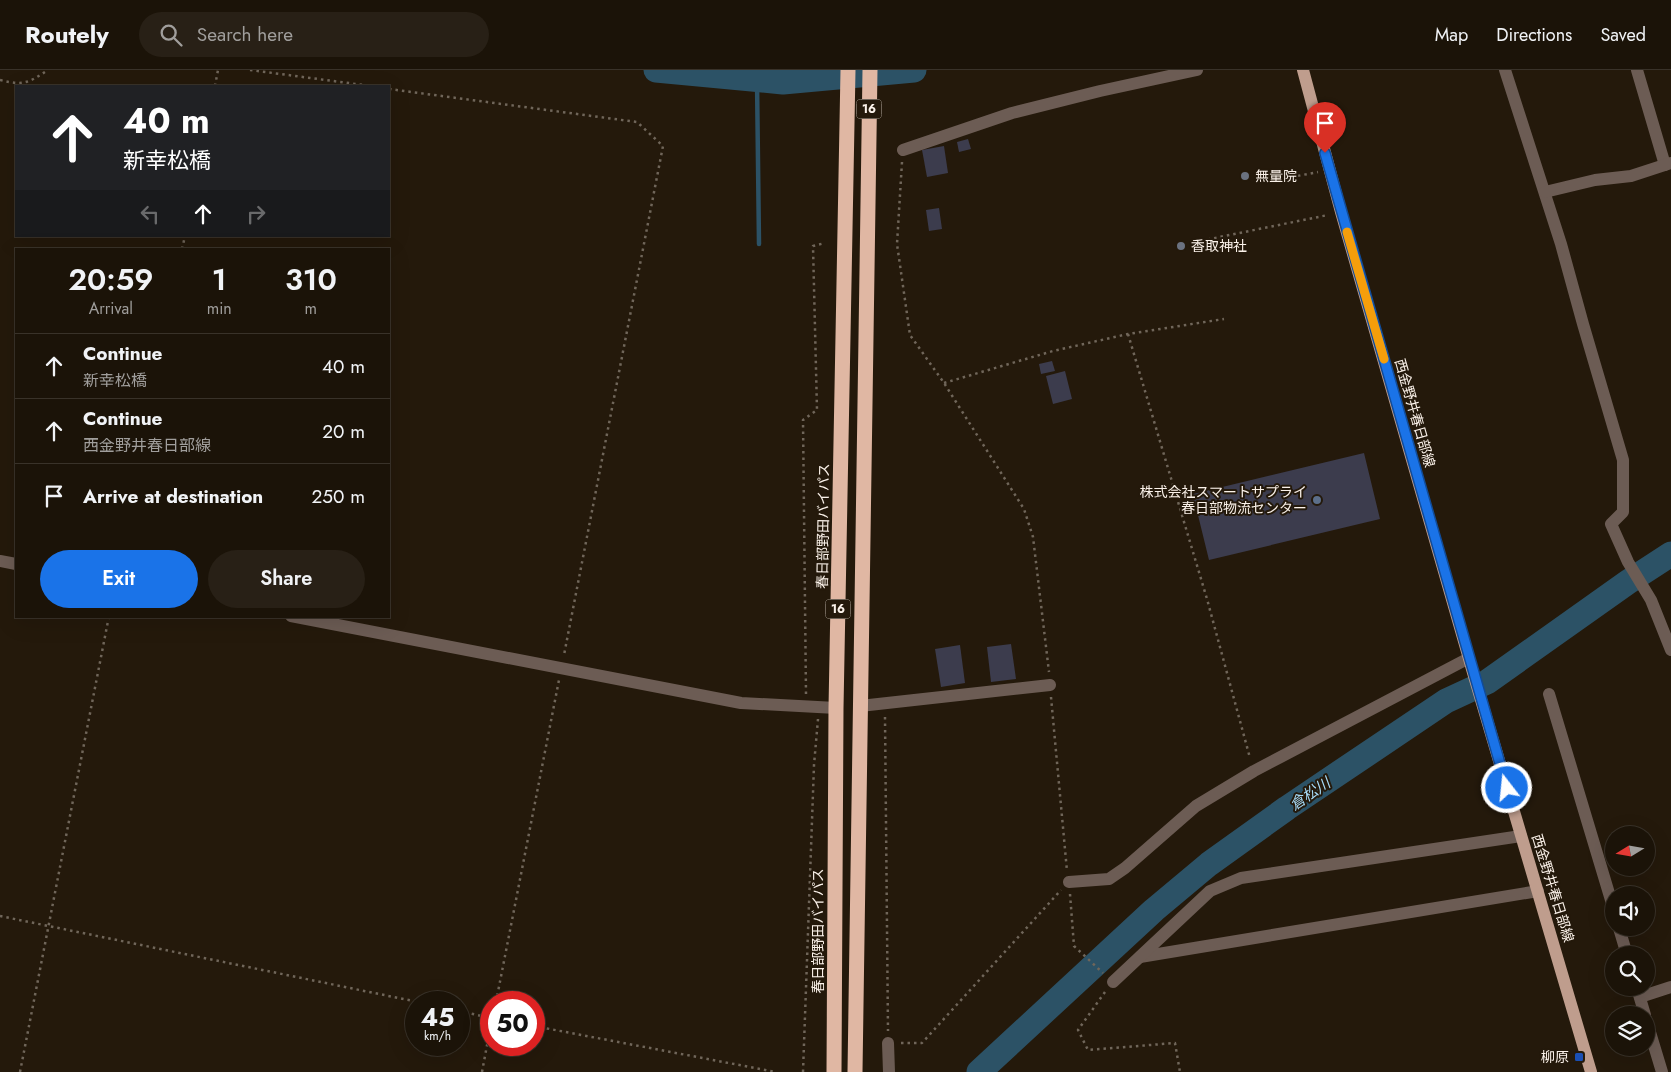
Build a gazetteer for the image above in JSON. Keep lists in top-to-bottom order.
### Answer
{
  "streets": {
    "highway": ["16", "春日部野田バイパス"],
    "main road": ["西金野井春日部線"]
  },
  "water": ["倉松川"],
  "places": {
    "other": ["無量院", "香取神社", "株式会社スマートサプライ 春日部物流センター"],
    "transit": ["柳原"]
  },
  "north": "left",
  "page": {
    "header": "Routely",
    "search": "Search here",
    "nav": ["Map", "Directions", "Saved"],
    "turn": ["40 m", "新幸松橋"],
    "eta": [
      "20:59",
      "Arrival",
      "1",
      "min",
      "310",
      "m"
    ],
    "list": [
      {
        "name": "Continue",
        "note": "新幸松橋",
        "value": "40 m"
      },
      {
        "name": "Continue",
        "note": "西金野井春日部線",
        "value": "20 m"
      },
      {
        "name": "Arrive at destination",
        "value": "250 m"
      }
    ],
    "buttons": ["Exit", "Share"],
    "speed": "45 km/h",
    "limit": "50"
  }
}
